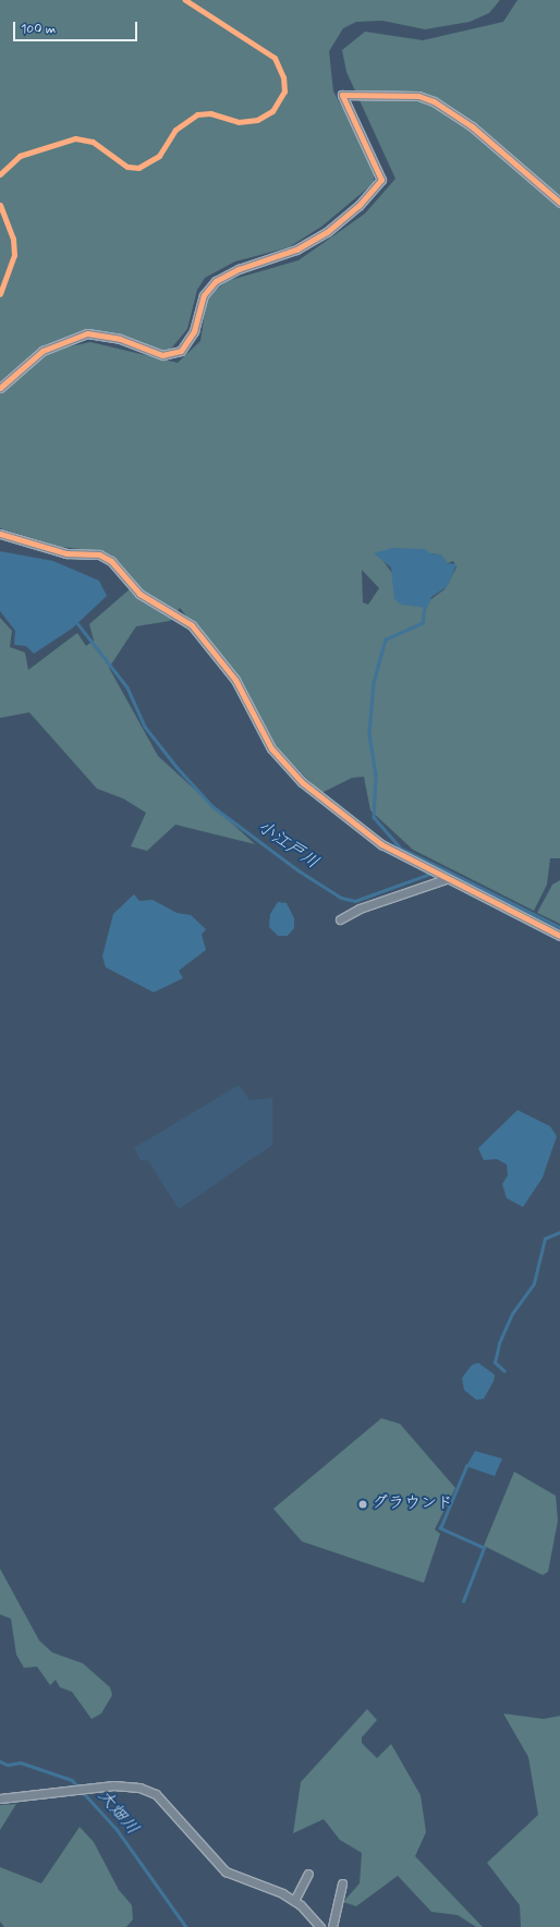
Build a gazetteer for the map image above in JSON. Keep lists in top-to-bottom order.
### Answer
{
  "water": ["小江戸川", "大畑川"],
  "places": ["グラウンド"],
  "scale_bar": "100 m"
}
